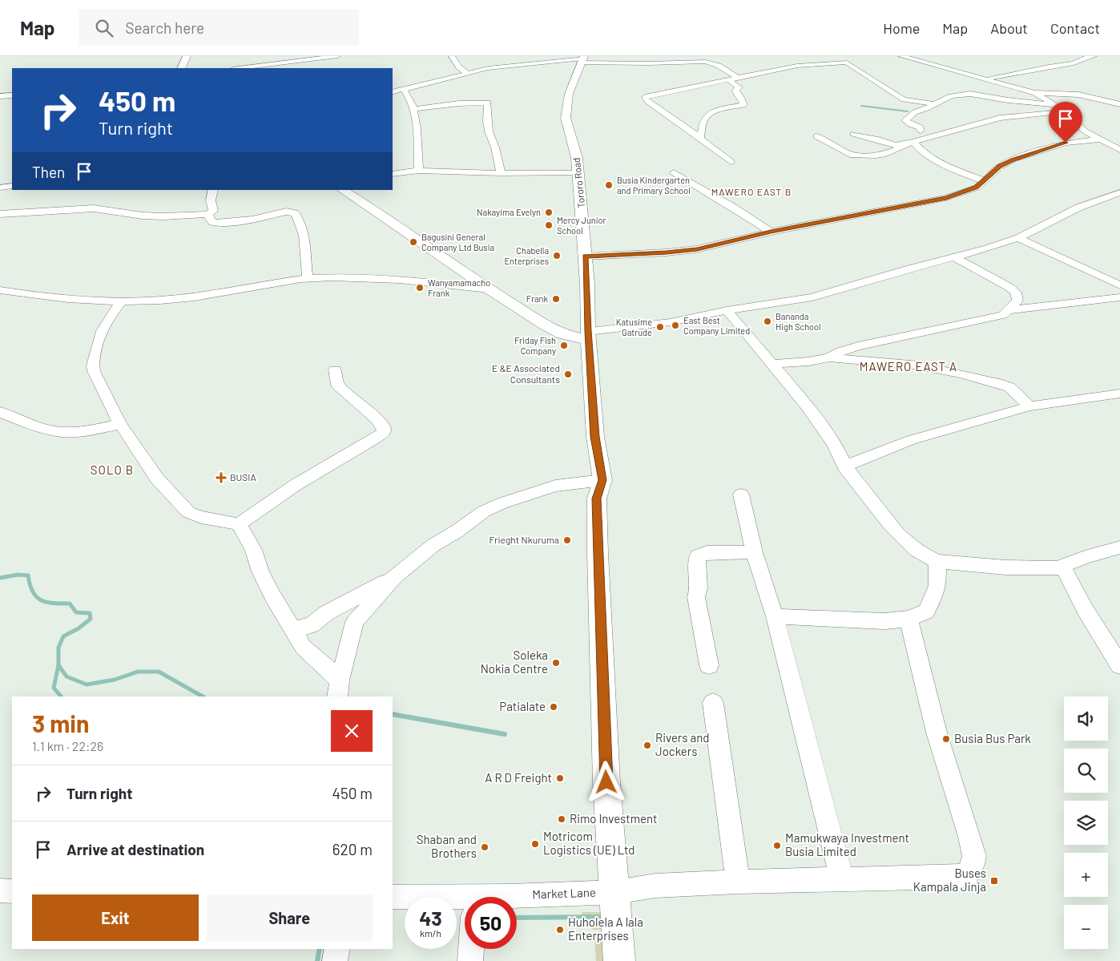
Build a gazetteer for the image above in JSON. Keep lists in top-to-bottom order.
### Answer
{
  "streets": {
    "main road": ["Tororo Road"],
    "street": ["Market Lane"]
  },
  "crossings": [
    ["Tororo Road", "Market Lane"]
  ],
  "districts": ["MAWERO EAST B", "MAWERO EAST A", "SOLO B"],
  "places": {
    "other": [
      "Busia Kindergarten and Primary School",
      "Nakayima Evelyn",
      "Mercy Junior School",
      "Bagusini General Company Ltd Busia",
      "Chabella Enterprises",
      "Wanyamamacho Frank",
      "Frank",
      "Bananda High School",
      "East Best Company Limited",
      "Katusime Gatrude",
      "Friday Fish Company",
      "E &E Associated Consultants",
      "Frieght Nkuruma",
      "Soleka Nokia Centre",
      "Patialate",
      "Busia Bus Park",
      "Rivers and Jockers",
      "A R D Freight",
      "Rimo Investment",
      "Motricom Logistics (UE) Ltd",
      "Mamukwaya Investment Busia Limited",
      "Shaban and Brothers",
      "Huholela A lala Enterprises"
    ],
    "health": ["BUSIA"],
    "transit": ["Buses Kampala Jinja"]
  },
  "page": {
    "header": "Map",
    "search": "Search here",
    "nav": [
      "Home",
      "Map",
      "About",
      "Contact"
    ],
    "turn": ["450 m", "Turn right"],
    "then": "Then",
    "map_buttons": ["+", "−"],
    "heading": ["3 min", "1.1 km · 22:26"],
    "list": [
      {
        "name": "Turn right",
        "value": "450 m"
      },
      {
        "name": "Arrive at destination",
        "value": "620 m"
      }
    ],
    "buttons": ["Exit", "Share"],
    "speed": "43 km/h",
    "limit": "50"
  }
}
